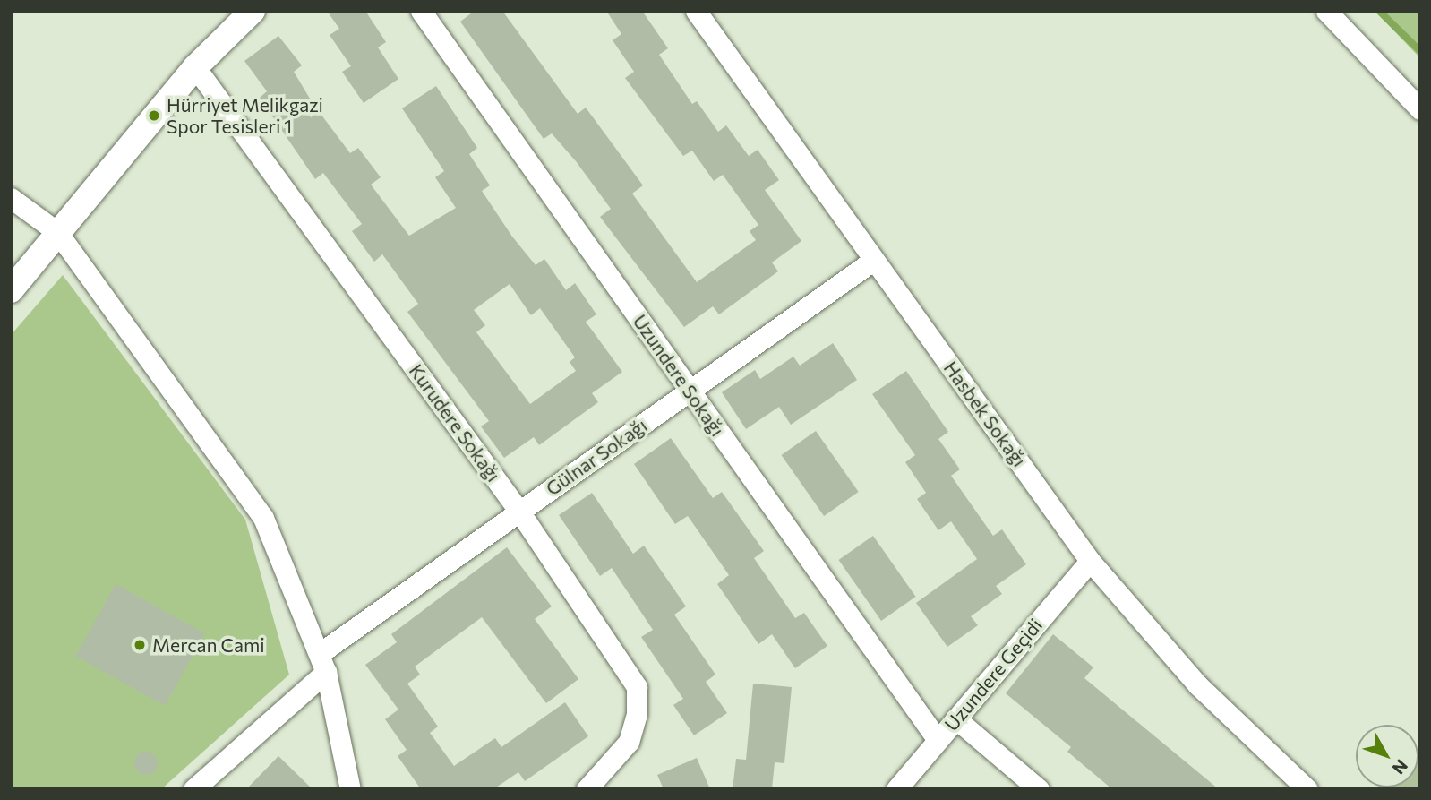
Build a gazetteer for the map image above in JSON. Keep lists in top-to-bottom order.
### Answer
{
  "streets": {
    "street": [
      "Uzundere Sokağı",
      "Hasbek Sokağı",
      "Kurudere Sokağı",
      "Gülnar Sokağı",
      "Uzundere Geçidi"
    ]
  },
  "crossings": [
    ["Uzundere Sokağı", "Gülnar Sokağı"],
    ["Uzundere Sokağı", "Uzundere Geçidi"],
    ["Hasbek Sokağı", "Gülnar Sokağı"],
    ["Hasbek Sokağı", "Uzundere Geçidi"],
    ["Kurudere Sokağı", "Gülnar Sokağı"]
  ],
  "places": ["Hürriyet Melikgazi Spor Tesisleri 1", "Mercan Cami"],
  "north": "bottom right"
}
